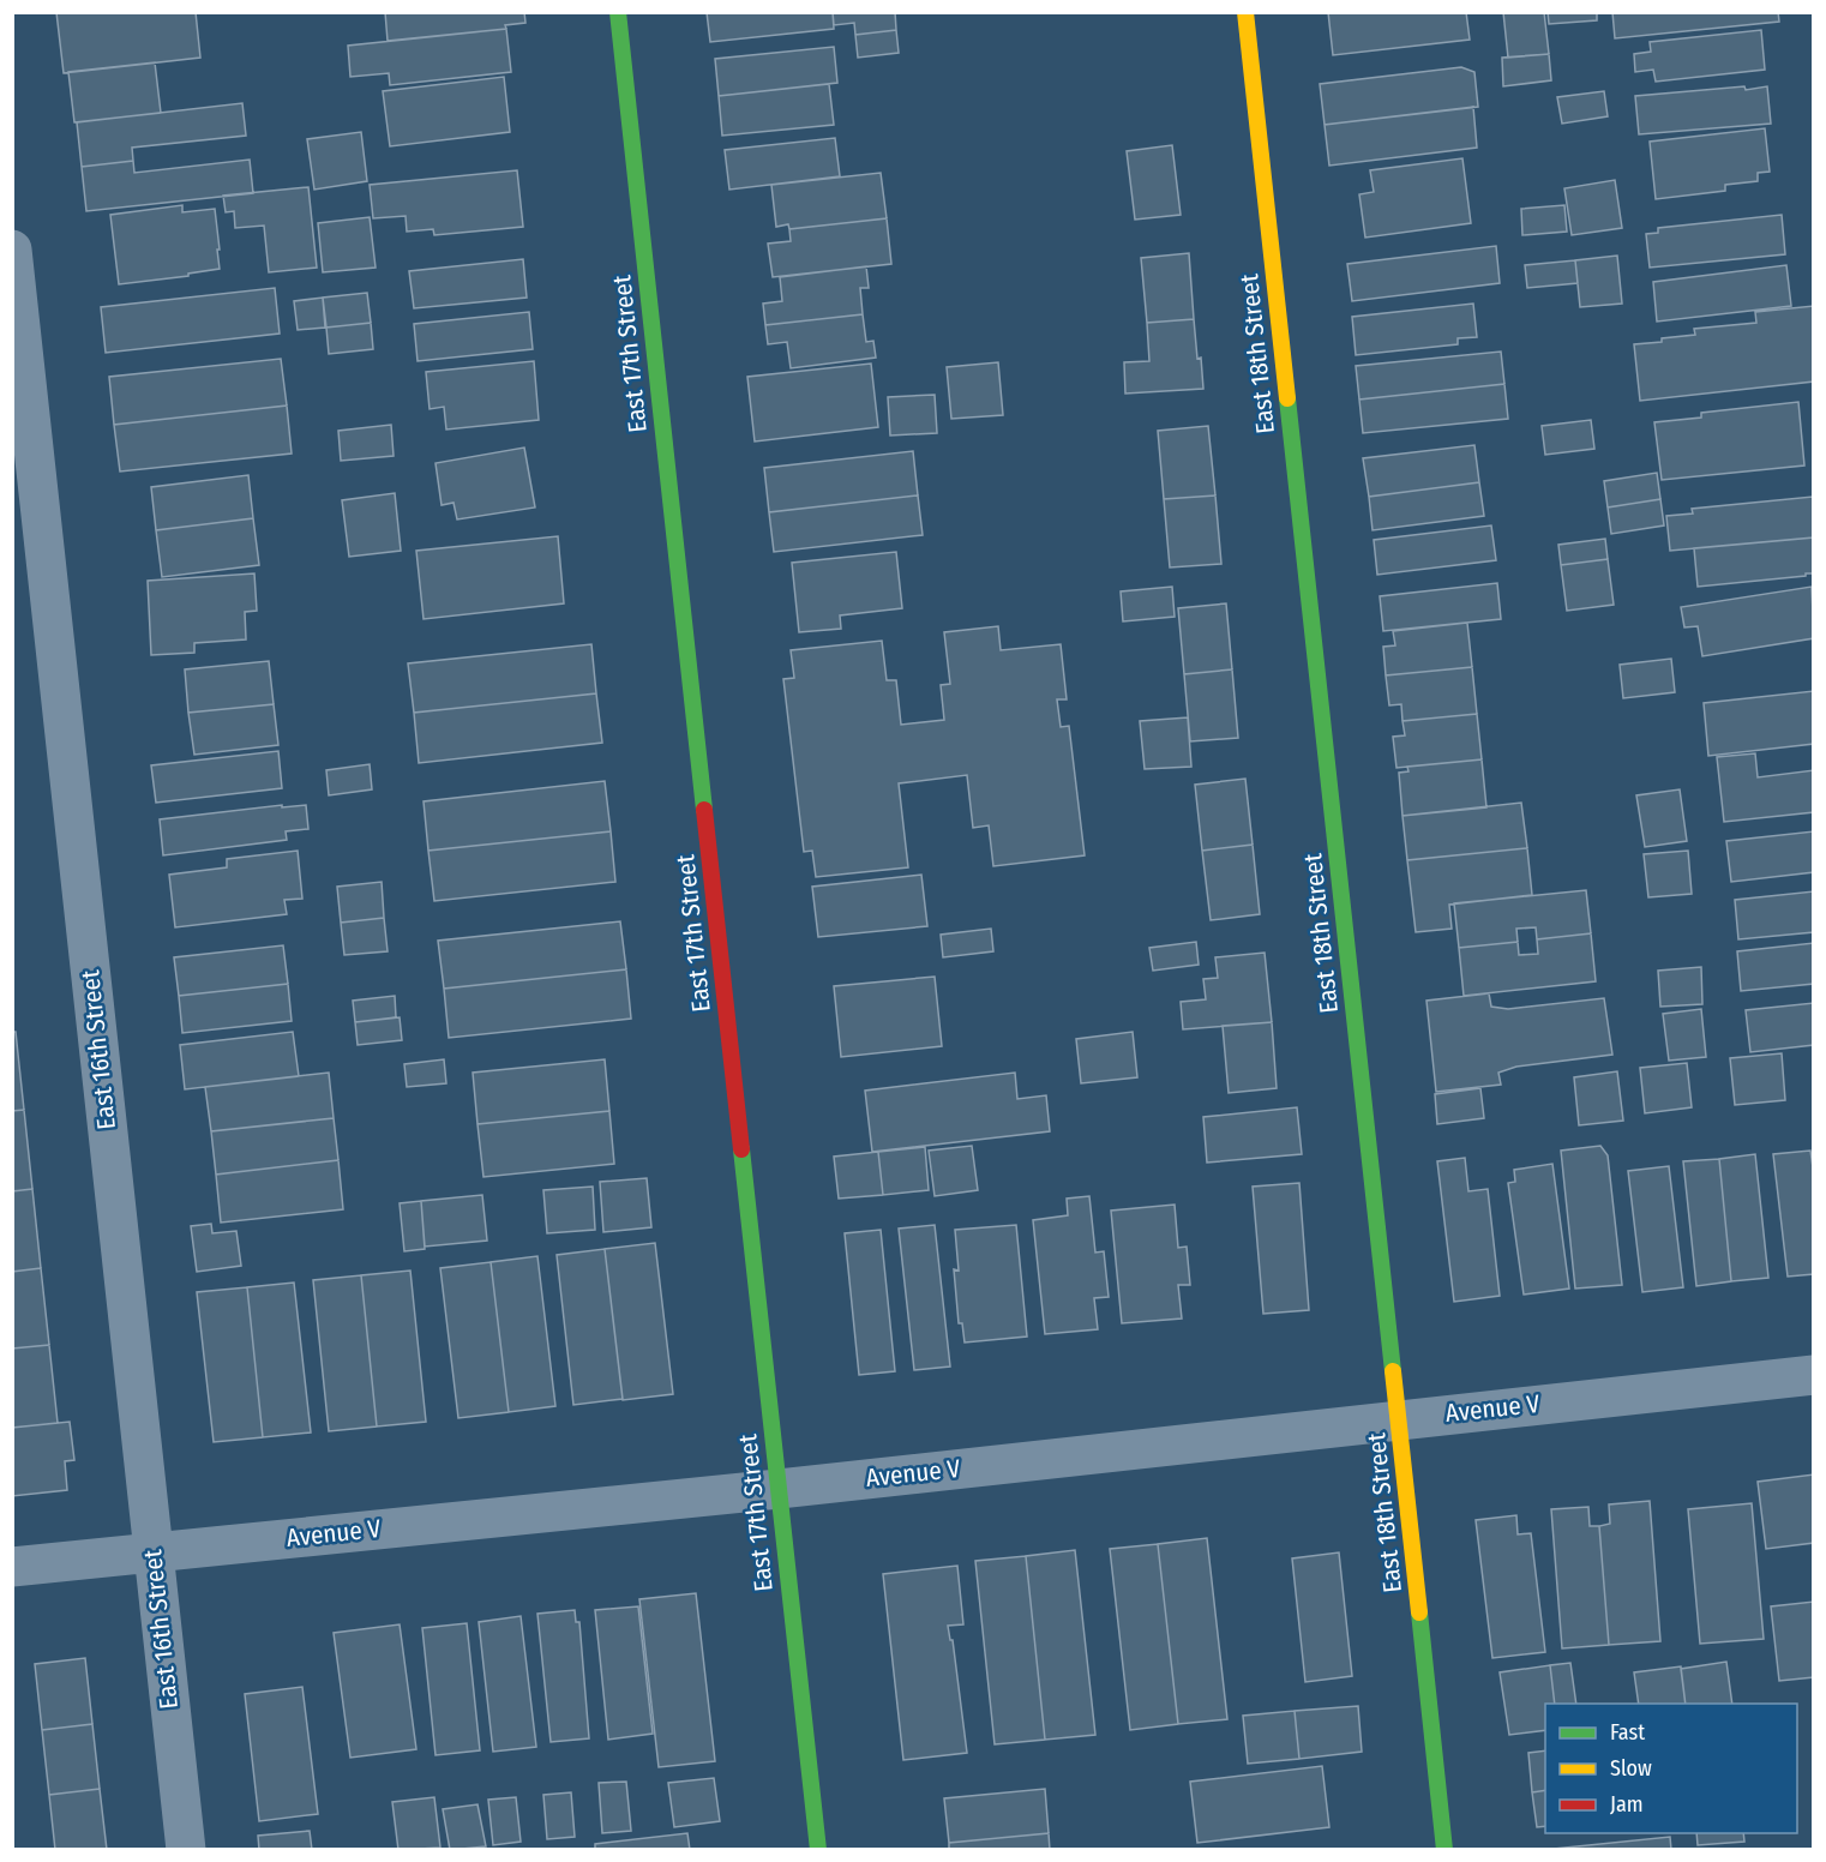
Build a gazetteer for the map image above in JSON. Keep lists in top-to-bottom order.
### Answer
{
  "streets": {
    "street": [
      "East 17th Street",
      "East 18th Street",
      "East 16th Street",
      "Avenue V"
    ]
  },
  "crossings": [
    ["East 17th Street", "Avenue V"],
    ["East 18th Street", "Avenue V"],
    ["East 16th Street", "Avenue V"]
  ],
  "legend": ["Fast", "Slow", "Jam"]
}
